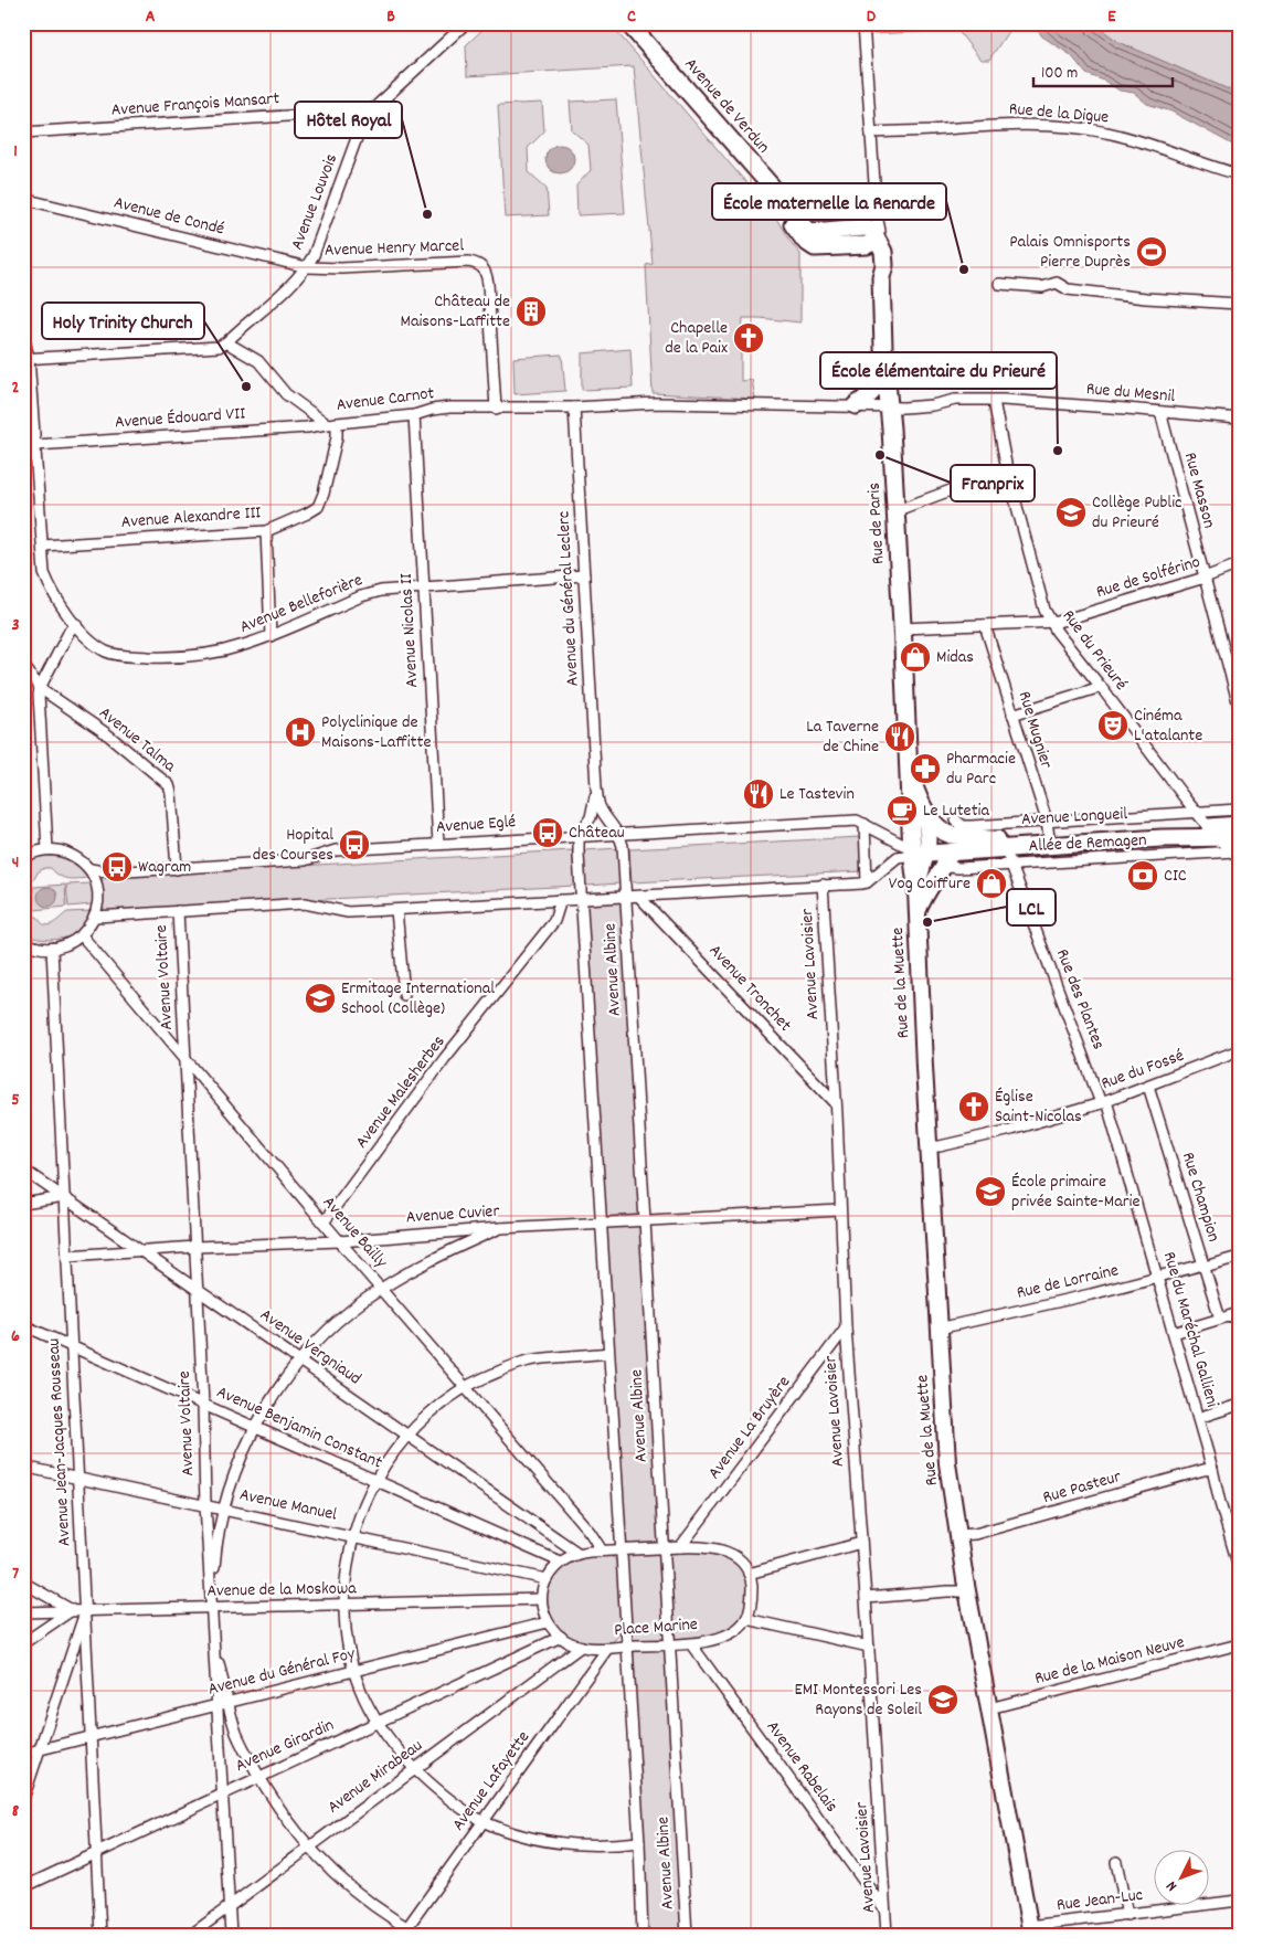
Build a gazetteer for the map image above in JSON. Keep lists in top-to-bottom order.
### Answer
{
  "streets": {
    "main road": ["Avenue de Verdun", "Rue de Paris", "Avenue Longueil"],
    "street": [
      "Avenue François Mansart",
      "Rue de la Digue",
      "Avenue Louvois",
      "Avenue de Condé",
      "Avenue Henry Marcel",
      "Rue du Mesnil",
      "Avenue Carnot",
      "Avenue Édouard VII",
      "Rue Masson",
      "Avenue Alexandre III",
      "Rue de Solférino",
      "Avenue du Général Leclerc",
      "Avenue Belleforière",
      "Avenue Nicolas II",
      "Rue du Prieuré",
      "Rue Mugnier",
      "Avenue Talma",
      "Avenue Eglé",
      "Allée de Remagen",
      "Avenue Lavoisier",
      "Avenue Albine",
      "Avenue Voltaire",
      "Rue de la Muette",
      "Avenue Tronchet",
      "Rue des Plantes",
      "Rue du Fossé",
      "Avenue Malesherbes",
      "Rue Champion",
      "Avenue Cuvier",
      "Avenue Bailly",
      "Rue de Lorraine",
      "Rue du Maréchal Gallieni",
      "Avenue Vergniaud",
      "Avenue Benjamin Constant",
      "Avenue La Bruyère",
      "Avenue Jean-Jacques Rousseau",
      "Rue Pasteur",
      "Avenue Manuel",
      "Avenue de la Moskowa",
      "Place Marine",
      "Rue de la Maison Neuve",
      "Avenue du Général Foy",
      "Avenue Girardin",
      "Avenue Rabelais",
      "Avenue Mirabeau",
      "Avenue Lafayette",
      "Rue Jean-Luc"
    ]
  },
  "crossings": [
    ["Avenue François Mansart", "Avenue Louvois"],
    ["Rue de la Digue", "Rue de Paris"],
    ["Avenue Louvois", "Avenue de Condé"],
    ["Avenue Louvois", "Avenue Henry Marcel"],
    ["Avenue Louvois", "Avenue Carnot"],
    ["Avenue de Condé", "Avenue Henry Marcel"],
    ["Avenue Henry Marcel", "Avenue Carnot"],
    ["Rue du Mesnil", "Avenue Carnot"],
    ["Rue du Mesnil", "Rue Masson"],
    ["Rue du Mesnil", "Rue de Paris"],
    ["Rue du Mesnil", "Rue du Prieuré"],
    ["Avenue Carnot", "Avenue Édouard VII"],
    ["Avenue Carnot", "Avenue Alexandre III"],
    ["Avenue Carnot", "Avenue du Général Leclerc"],
    ["Avenue Carnot", "Avenue Nicolas II"],
    ["Avenue Édouard VII", "Avenue Alexandre III"],
    ["Avenue Édouard VII", "Avenue Belleforière"],
    ["Rue Masson", "Rue de Solférino"],
    ["Avenue Alexandre III", "Avenue Belleforière"],
    ["Rue de Paris", "Rue de Solférino"],
    ["Rue de Paris", "Avenue Longueil"],
    ["Rue de Paris", "Avenue Eglé"],
    ["Rue de Paris", "Rue de la Muette"],
    ["Rue de Solférino", "Rue du Prieuré"],
    ["Rue de Solférino", "Rue Mugnier"],
    ["Avenue du Général Leclerc", "Avenue Belleforière"],
    ["Avenue du Général Leclerc", "Avenue Eglé"],
    ["Avenue du Général Leclerc", "Avenue Albine"],
    ["Avenue Belleforière", "Avenue Nicolas II"],
    ["Avenue Nicolas II", "Avenue Eglé"],
    ["Rue du Prieuré", "Avenue Longueil"],
    ["Rue du Prieuré", "Allée de Remagen"],
    ["Rue Mugnier", "Avenue Longueil"],
    ["Avenue Talma", "Avenue Eglé"],
    ["Avenue Longueil", "Avenue Eglé"],
    ["Avenue Longueil", "Allée de Remagen"],
    ["Avenue Longueil", "Rue de la Muette"],
    ["Avenue Longueil", "Rue des Plantes"],
    ["Avenue Eglé", "Rue de la Muette"],
    ["Allée de Remagen", "Rue de la Muette"],
    ["Allée de Remagen", "Rue des Plantes"],
    ["Avenue Lavoisier", "Avenue Tronchet"],
    ["Avenue Lavoisier", "Avenue Cuvier"],
    ["Avenue Lavoisier", "Avenue La Bruyère"],
    ["Avenue Lavoisier", "Avenue Rabelais"],
    ["Avenue Albine", "Avenue Cuvier"],
    ["Avenue Albine", "Avenue Bailly"],
    ["Avenue Albine", "Avenue Vergniaud"],
    ["Avenue Albine", "Avenue Benjamin Constant"],
    ["Avenue Albine", "Avenue La Bruyère"],
    ["Avenue Albine", "Avenue Manuel"],
    ["Avenue Albine", "Avenue de la Moskowa"],
    ["Avenue Albine", "Place Marine"],
    ["Avenue Albine", "Avenue du Général Foy"],
    ["Avenue Albine", "Avenue Girardin"],
    ["Avenue Albine", "Avenue Rabelais"],
    ["Avenue Albine", "Avenue Mirabeau"],
    ["Avenue Albine", "Avenue Lafayette"],
    ["Avenue Voltaire", "Avenue Cuvier"],
    ["Avenue Voltaire", "Avenue Bailly"],
    ["Avenue Voltaire", "Avenue Vergniaud"],
    ["Avenue Voltaire", "Avenue Benjamin Constant"],
    ["Avenue Voltaire", "Avenue Manuel"],
    ["Avenue Voltaire", "Avenue de la Moskowa"],
    ["Avenue Voltaire", "Avenue du Général Foy"],
    ["Avenue Voltaire", "Avenue Girardin"],
    ["Avenue Voltaire", "Avenue Mirabeau"],
    ["Rue de la Muette", "Rue du Fossé"],
    ["Rue de la Muette", "Rue de Lorraine"],
    ["Rue de la Muette", "Rue Pasteur"],
    ["Rue de la Muette", "Rue de la Maison Neuve"],
    ["Rue de la Muette", "Rue Jean-Luc"],
    ["Rue des Plantes", "Rue du Fossé"],
    ["Rue des Plantes", "Rue du Maréchal Gallieni"],
    ["Rue du Fossé", "Rue Champion"],
    ["Rue du Fossé", "Rue du Maréchal Gallieni"],
    ["Avenue Malesherbes", "Avenue Bailly"],
    ["Rue Champion", "Rue de Lorraine"],
    ["Avenue Cuvier", "Avenue Bailly"],
    ["Avenue Cuvier", "Avenue Vergniaud"],
    ["Avenue Cuvier", "Avenue Jean-Jacques Rousseau"],
    ["Avenue Bailly", "Avenue Vergniaud"],
    ["Avenue Bailly", "Avenue Benjamin Constant"],
    ["Avenue Bailly", "Avenue Manuel"],
    ["Avenue Bailly", "Avenue de la Moskowa"],
    ["Avenue Bailly", "Place Marine"],
    ["Avenue Bailly", "Avenue du Général Foy"],
    ["Avenue Bailly", "Avenue Girardin"],
    ["Avenue Bailly", "Avenue Mirabeau"],
    ["Avenue Bailly", "Avenue Lafayette"],
    ["Rue de Lorraine", "Rue du Maréchal Gallieni"],
    ["Rue du Maréchal Gallieni", "Rue Pasteur"],
    ["Avenue Vergniaud", "Avenue Benjamin Constant"],
    ["Avenue Vergniaud", "Avenue Jean-Jacques Rousseau"],
    ["Avenue Vergniaud", "Avenue Manuel"],
    ["Avenue Vergniaud", "Avenue de la Moskowa"],
    ["Avenue Vergniaud", "Place Marine"],
    ["Avenue Vergniaud", "Avenue du Général Foy"],
    ["Avenue Vergniaud", "Avenue Girardin"],
    ["Avenue Vergniaud", "Avenue Mirabeau"],
    ["Avenue Vergniaud", "Avenue Lafayette"],
    ["Avenue Benjamin Constant", "Avenue Jean-Jacques Rousseau"],
    ["Avenue Benjamin Constant", "Avenue Manuel"],
    ["Avenue Benjamin Constant", "Avenue de la Moskowa"],
    ["Avenue Benjamin Constant", "Place Marine"],
    ["Avenue Benjamin Constant", "Avenue du Général Foy"],
    ["Avenue Benjamin Constant", "Avenue Girardin"],
    ["Avenue Benjamin Constant", "Avenue Mirabeau"],
    ["Avenue Benjamin Constant", "Avenue Lafayette"],
    ["Avenue La Bruyère", "Place Marine"],
    ["Avenue La Bruyère", "Avenue Rabelais"],
    ["Avenue Jean-Jacques Rousseau", "Avenue Manuel"],
    ["Avenue Jean-Jacques Rousseau", "Avenue de la Moskowa"],
    ["Avenue Jean-Jacques Rousseau", "Avenue du Général Foy"],
    ["Avenue Jean-Jacques Rousseau", "Avenue Girardin"],
    ["Avenue Manuel", "Avenue de la Moskowa"],
    ["Avenue Manuel", "Place Marine"],
    ["Avenue Manuel", "Avenue du Général Foy"],
    ["Avenue Manuel", "Avenue Girardin"],
    ["Avenue Manuel", "Avenue Mirabeau"],
    ["Avenue Manuel", "Avenue Lafayette"],
    ["Avenue de la Moskowa", "Place Marine"],
    ["Avenue de la Moskowa", "Avenue du Général Foy"],
    ["Avenue de la Moskowa", "Avenue Girardin"],
    ["Avenue de la Moskowa", "Avenue Mirabeau"],
    ["Avenue de la Moskowa", "Avenue Lafayette"],
    ["Place Marine", "Avenue du Général Foy"],
    ["Place Marine", "Avenue Girardin"],
    ["Place Marine", "Avenue Rabelais"],
    ["Place Marine", "Avenue Mirabeau"],
    ["Place Marine", "Avenue Lafayette"],
    ["Avenue du Général Foy", "Avenue Girardin"],
    ["Avenue du Général Foy", "Avenue Mirabeau"],
    ["Avenue du Général Foy", "Avenue Lafayette"],
    ["Avenue Girardin", "Avenue Mirabeau"],
    ["Avenue Girardin", "Avenue Lafayette"],
    ["Avenue Mirabeau", "Avenue Lafayette"]
  ],
  "places": {
    "other": [
      "Hôtel Royal",
      "École maternelle la Renarde",
      "Holy Trinity Church",
      "École élémentaire du Prieuré",
      "Franprix",
      "LCL"
    ],
    "sports": ["Palais Omnisports Pierre Duprès"],
    "building": ["Château de Maisons-Laffitte"],
    "church": ["Chapelle de la Paix", "Église Saint-Nicolas"],
    "school or university": [
      "Collège Public du Prieuré",
      "Ermitage International School (Collège)",
      "École primaire privée Sainte-Marie",
      "EMI Montessori Les Rayons de Soleil"
    ],
    "shop": ["Midas", "Vog Coiffure"],
    "theatre": ["Cinéma L'atalante"],
    "hospital": ["Polyclinique de Maisons-Laffitte"],
    "restaurant": ["La Taverne de Chine", "Le Tastevin"],
    "pharmacy": ["Pharmacie du Parc"],
    "cafe": ["Le Lutetia"],
    "bus stop": ["Château", "Hopital des Courses", "Wagram"],
    "bank": ["CIC"]
  },
  "scale_bar": "100 m",
  "north": "bottom left",
  "grid": {
    "columns": [
      "A",
      "B",
      "C",
      "D",
      "E"
    ],
    "rows": [
      "1",
      "2",
      "3",
      "4",
      "5",
      "6",
      "7",
      "8"
    ]
  }
}
